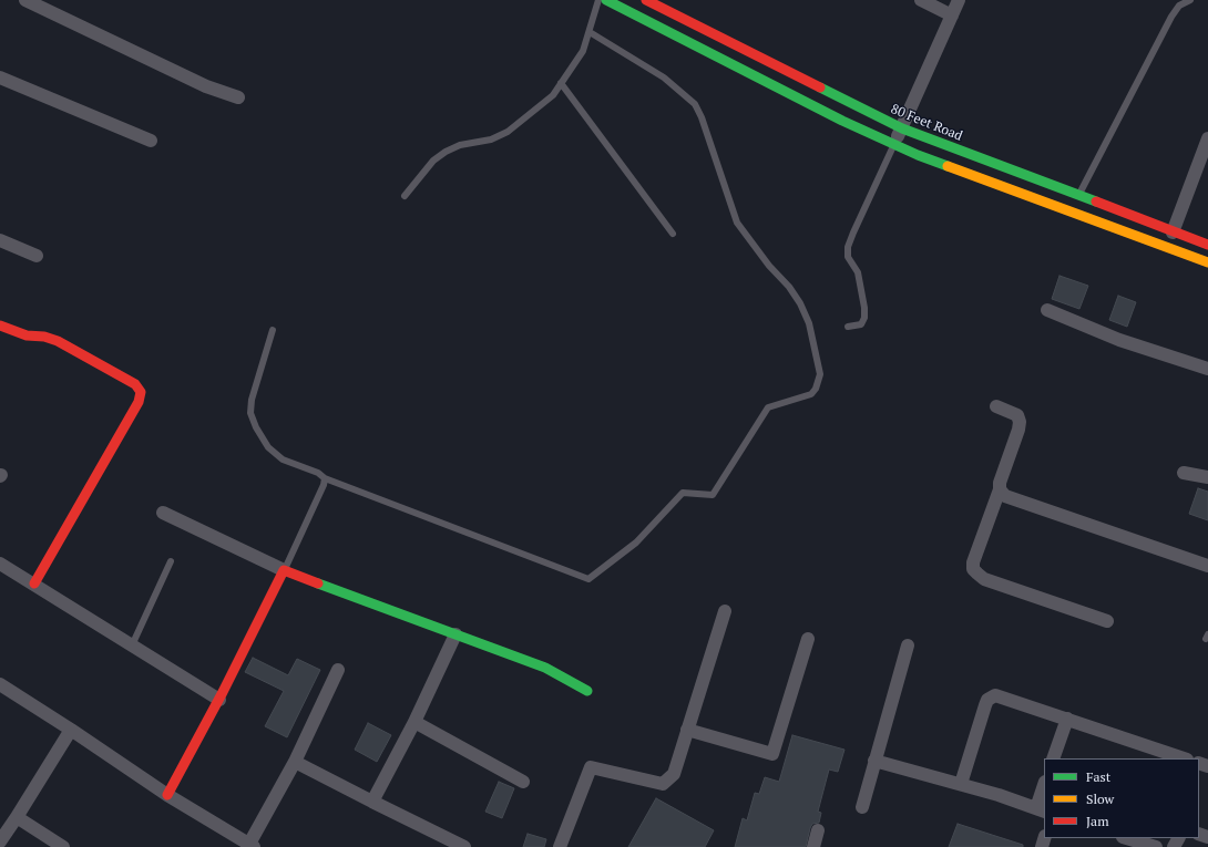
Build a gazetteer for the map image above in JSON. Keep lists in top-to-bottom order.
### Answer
{
  "streets": {
    "street": ["80 Feet Road"]
  },
  "legend": ["Fast", "Slow", "Jam"]
}
